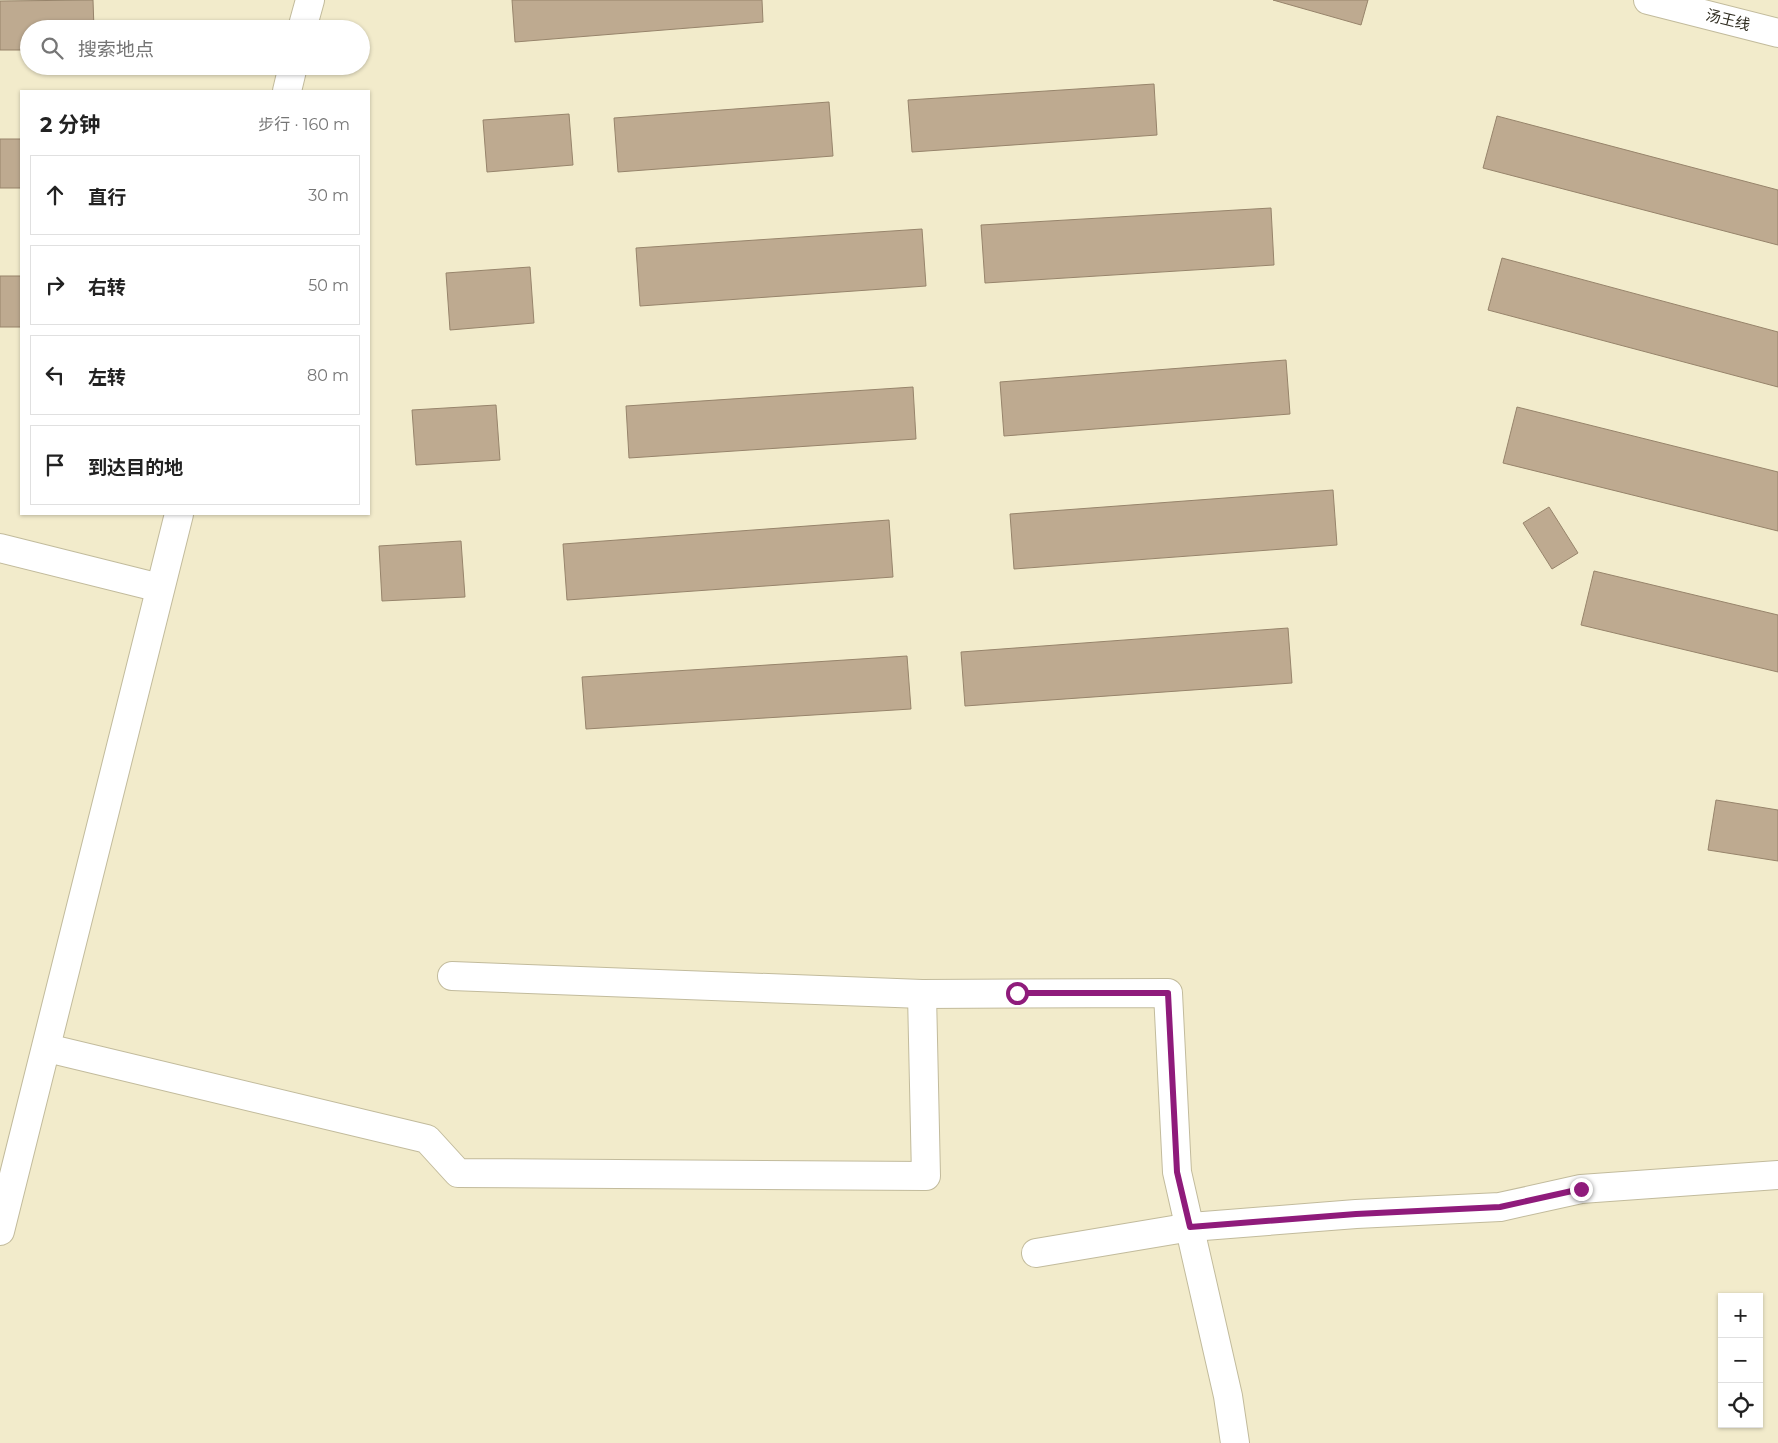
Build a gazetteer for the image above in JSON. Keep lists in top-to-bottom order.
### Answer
{
  "streets": {
    "main road": ["汤王线"]
  },
  "page": {
    "search": "搜索地点",
    "heading": ["2 分钟", "步行 · 160 m"],
    "list": [
      ["直行", "30 m"],
      ["右转", "50 m"],
      ["左转", "80 m"],
      "到达目的地"
    ],
    "map_buttons": ["+", "−"]
  }
}
